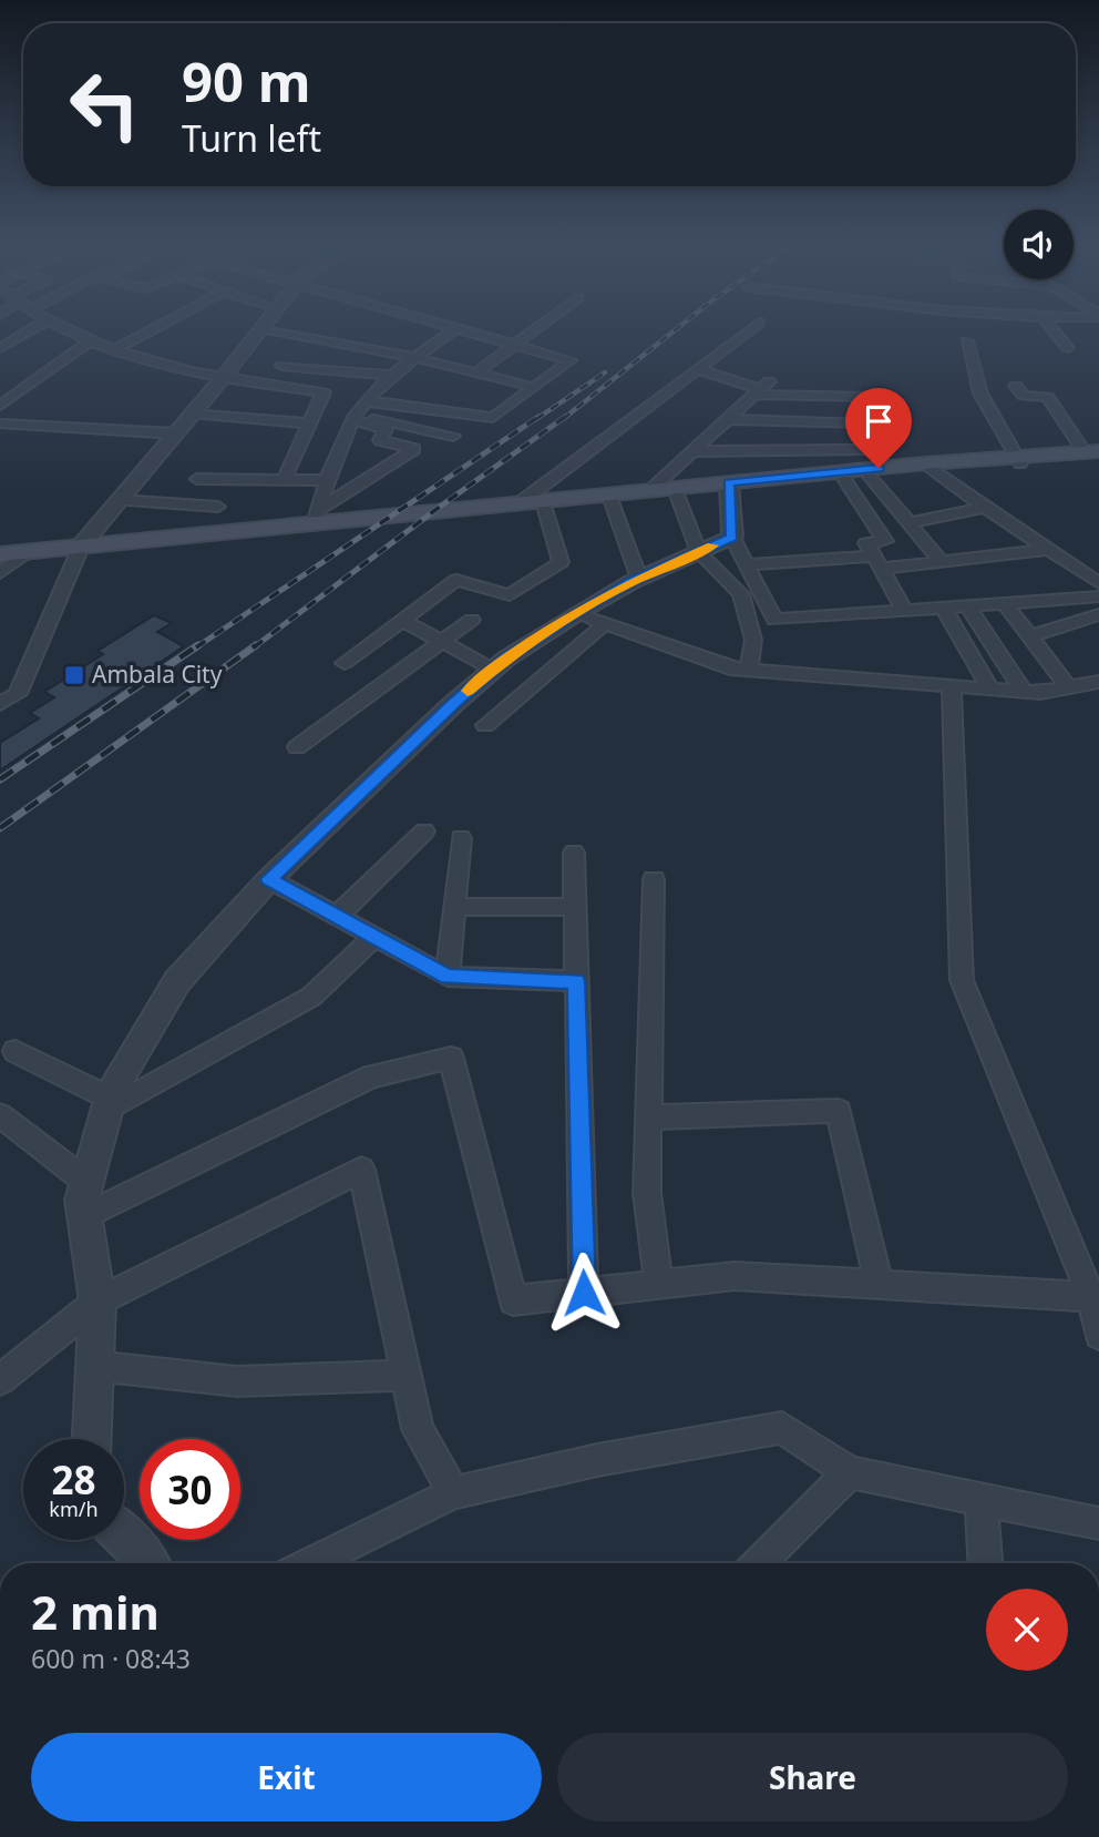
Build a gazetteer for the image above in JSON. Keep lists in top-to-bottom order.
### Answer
{
  "places": {
    "transit": ["Ambala City"]
  },
  "page": {
    "turn": ["90 m", "Turn left"],
    "speed": "28 km/h",
    "limit": "30",
    "heading": ["2 min", "600 m · 08:43"],
    "buttons": ["Exit", "Share"]
  }
}
